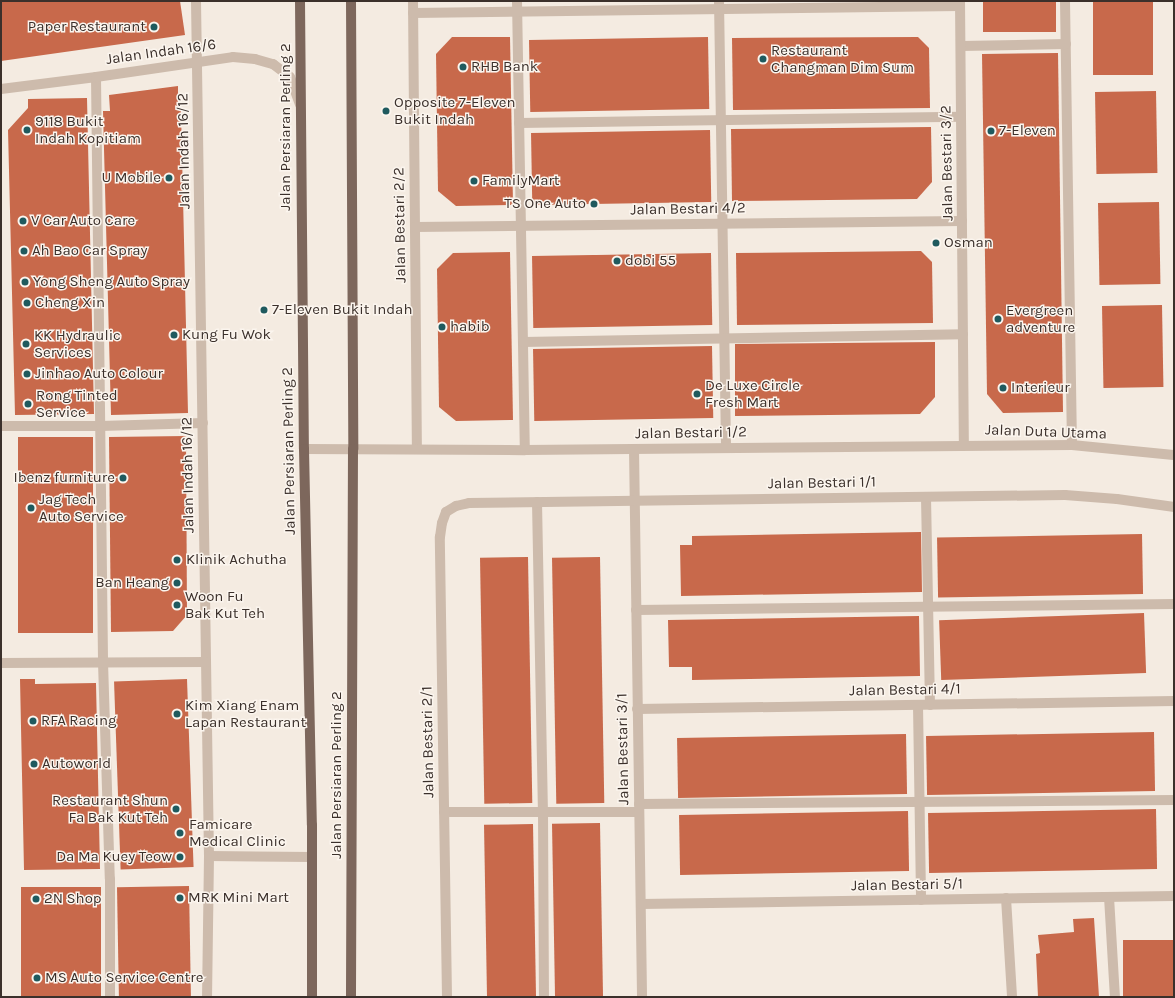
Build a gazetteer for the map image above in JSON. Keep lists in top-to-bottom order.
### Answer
{
  "streets": {
    "main road": ["Jalan Persiaran Perling 2"],
    "street": [
      "Jalan Indah 16/6",
      "Jalan Indah 16/12",
      "Jalan Bestari 3/2",
      "Jalan Bestari 4/2",
      "Jalan Bestari 2/2",
      "Jalan Duta Utama",
      "Jalan Bestari 1/2",
      "Jalan Bestari 1/1",
      "Jalan Bestari 4/1",
      "Jalan Bestari 2/1",
      "Jalan Bestari 3/1",
      "Jalan Bestari 5/1"
    ]
  },
  "crossings": [
    ["Jalan Indah 16/6", "Jalan Persiaran Perling 2"],
    ["Jalan Indah 16/6", "Jalan Indah 16/12"],
    ["Jalan Bestari 3/2", "Jalan Bestari 4/2"],
    ["Jalan Bestari 3/2", "Jalan Duta Utama"],
    ["Jalan Bestari 3/2", "Jalan Bestari 1/2"],
    ["Jalan Bestari 4/2", "Jalan Bestari 2/2"],
    ["Jalan Bestari 2/2", "Jalan Bestari 1/2"],
    ["Jalan Duta Utama", "Jalan Bestari 1/2"],
    ["Jalan Bestari 1/2", "Jalan Bestari 3/1"],
    ["Jalan Bestari 1/1", "Jalan Bestari 2/1"],
    ["Jalan Bestari 1/1", "Jalan Bestari 3/1"],
    ["Jalan Bestari 4/1", "Jalan Bestari 3/1"],
    ["Jalan Bestari 3/1", "Jalan Bestari 5/1"]
  ],
  "places": [
    "Paper Restaurant",
    "Restaurant Changman Dim Sum",
    "RHB Bank",
    "Opposite 7-Eleven Bukit Indah",
    "9118 Bukit Indah Kopitiam",
    "7-Eleven",
    "U Mobile",
    "FamilyMart",
    "TS One Auto",
    "V Car Auto Care",
    "Osman",
    "Ah Bao Car Spray",
    "dobi 55",
    "Yong Sheng Auto Spray",
    "Cheng Xin",
    "7-Eleven Bukit Indah",
    "Evergreen adventure",
    "habib",
    "Kung Fu Wok",
    "KK Hydraulic Services",
    "Jinhao Auto Colour",
    "Interieur",
    "De Luxe Circle Fresh Mart",
    "Rong Tinted Service",
    "Ibenz furniture",
    "Jag Tech Auto Service",
    "Klinik Achutha",
    "Ban Heang",
    "Woon Fu Bak Kut Teh",
    "Kim Xiang Enam Lapan Restaurant",
    "RFA Racing",
    "Autoworld",
    "Restaurant Shun Fa Bak Kut Teh",
    "Famicare Medical Clinic",
    "Da Ma Kuey Teow",
    "MRK Mini Mart",
    "2N Shop",
    "MS Auto Service Centre"
  ]
}
